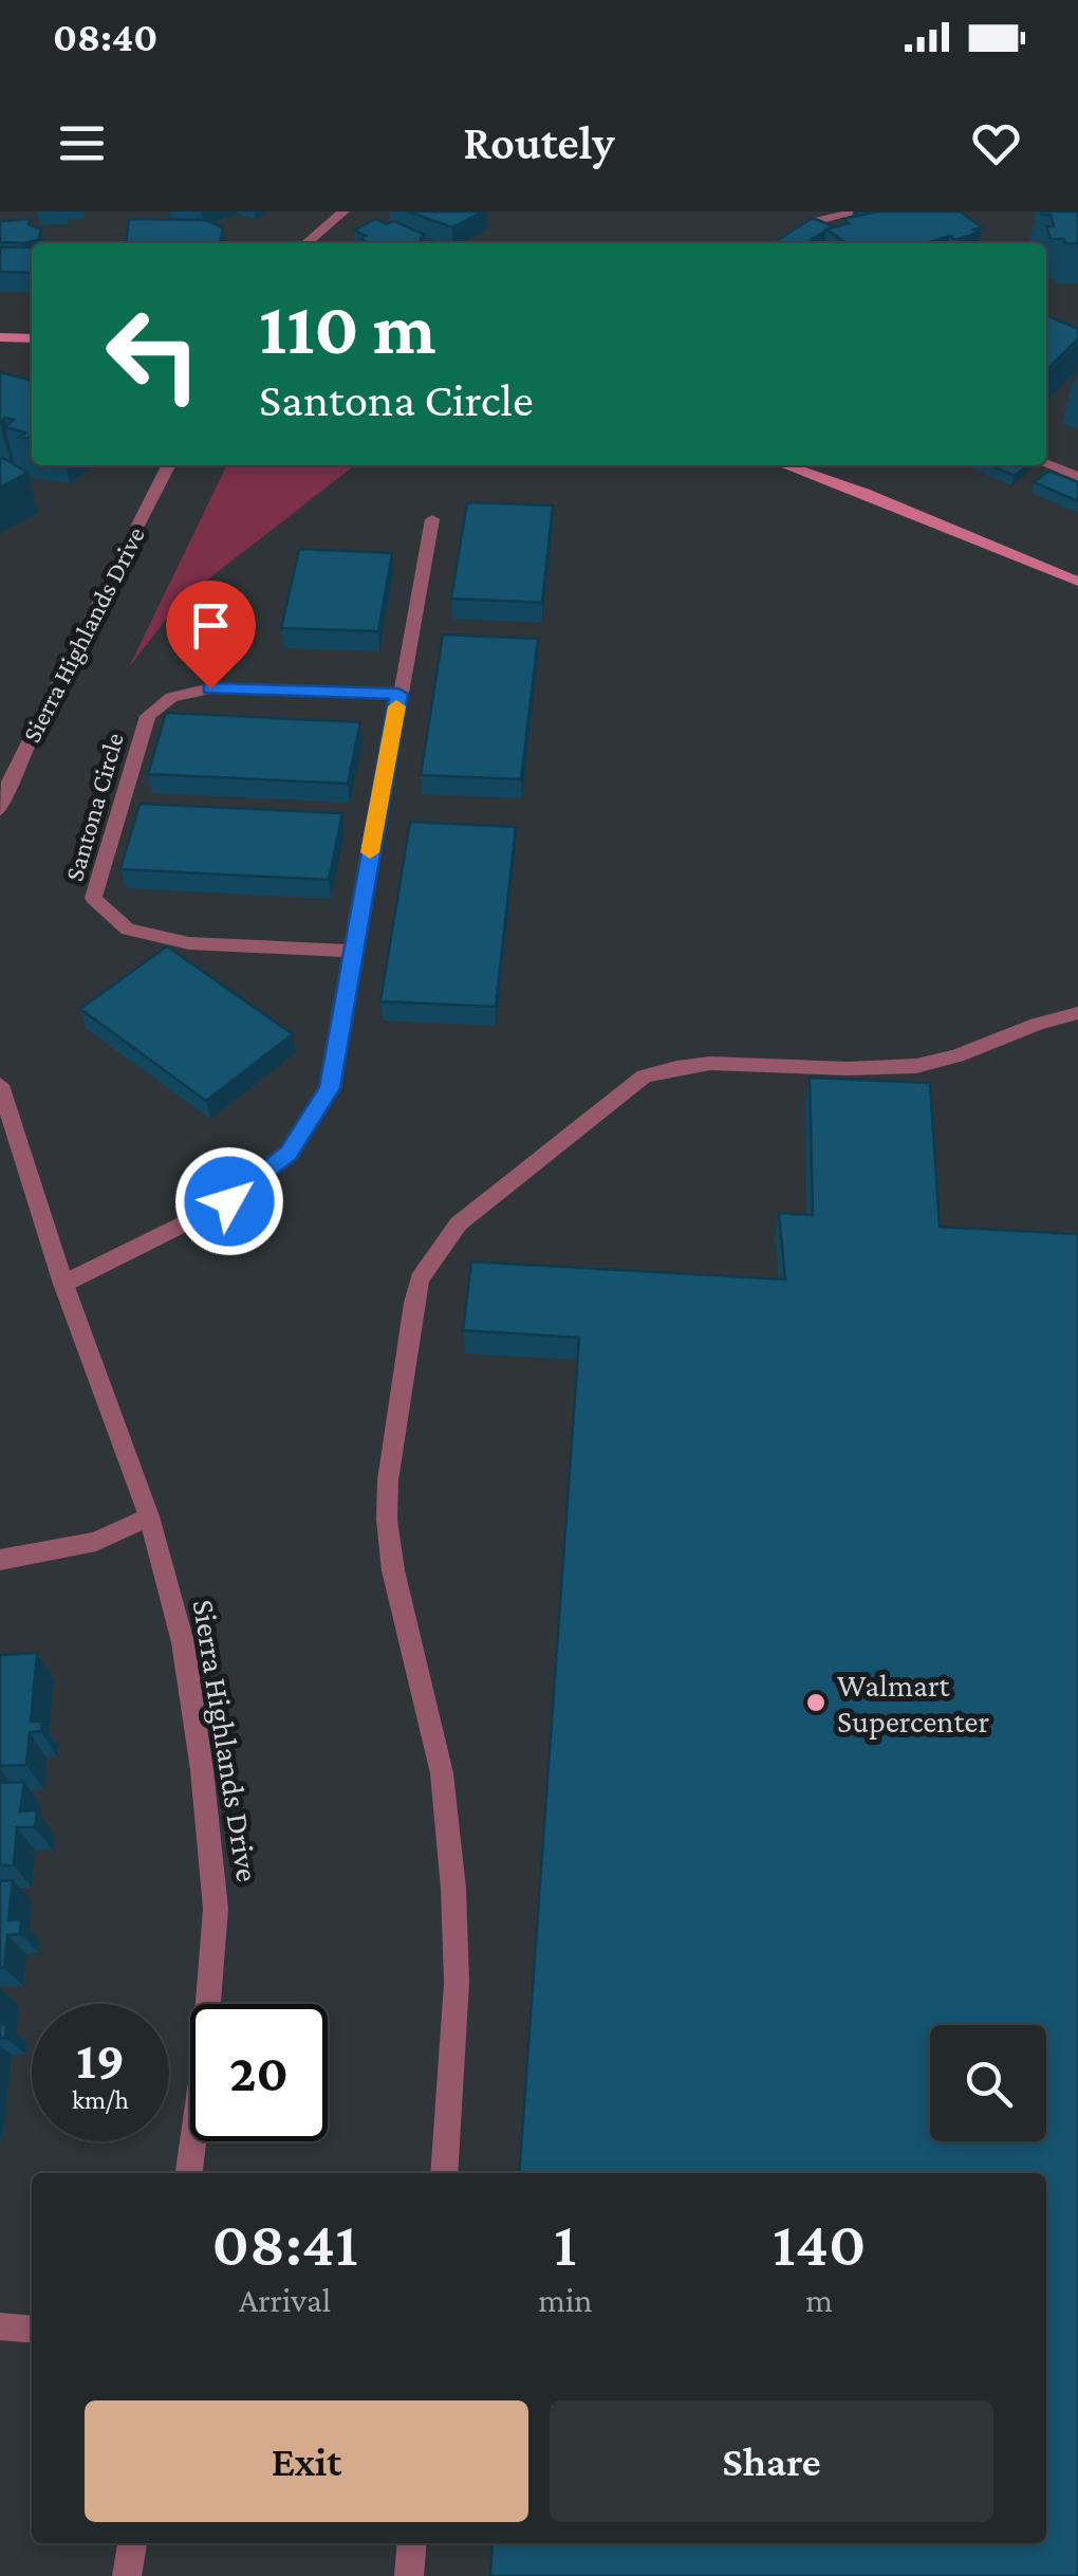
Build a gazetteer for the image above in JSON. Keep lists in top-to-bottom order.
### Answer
{
  "streets": {
    "street": ["Sierra Highlands Drive", "Santona Circle"]
  },
  "places": ["Walmart Supercenter"],
  "page": {
    "status": "08:40",
    "header": "Routely",
    "turn": ["110 m", "Santona Circle"],
    "speed": "19 km/h",
    "limit": "20",
    "eta": [
      "08:41",
      "Arrival",
      "1",
      "min",
      "140",
      "m"
    ],
    "buttons": ["Exit", "Share"]
  }
}
